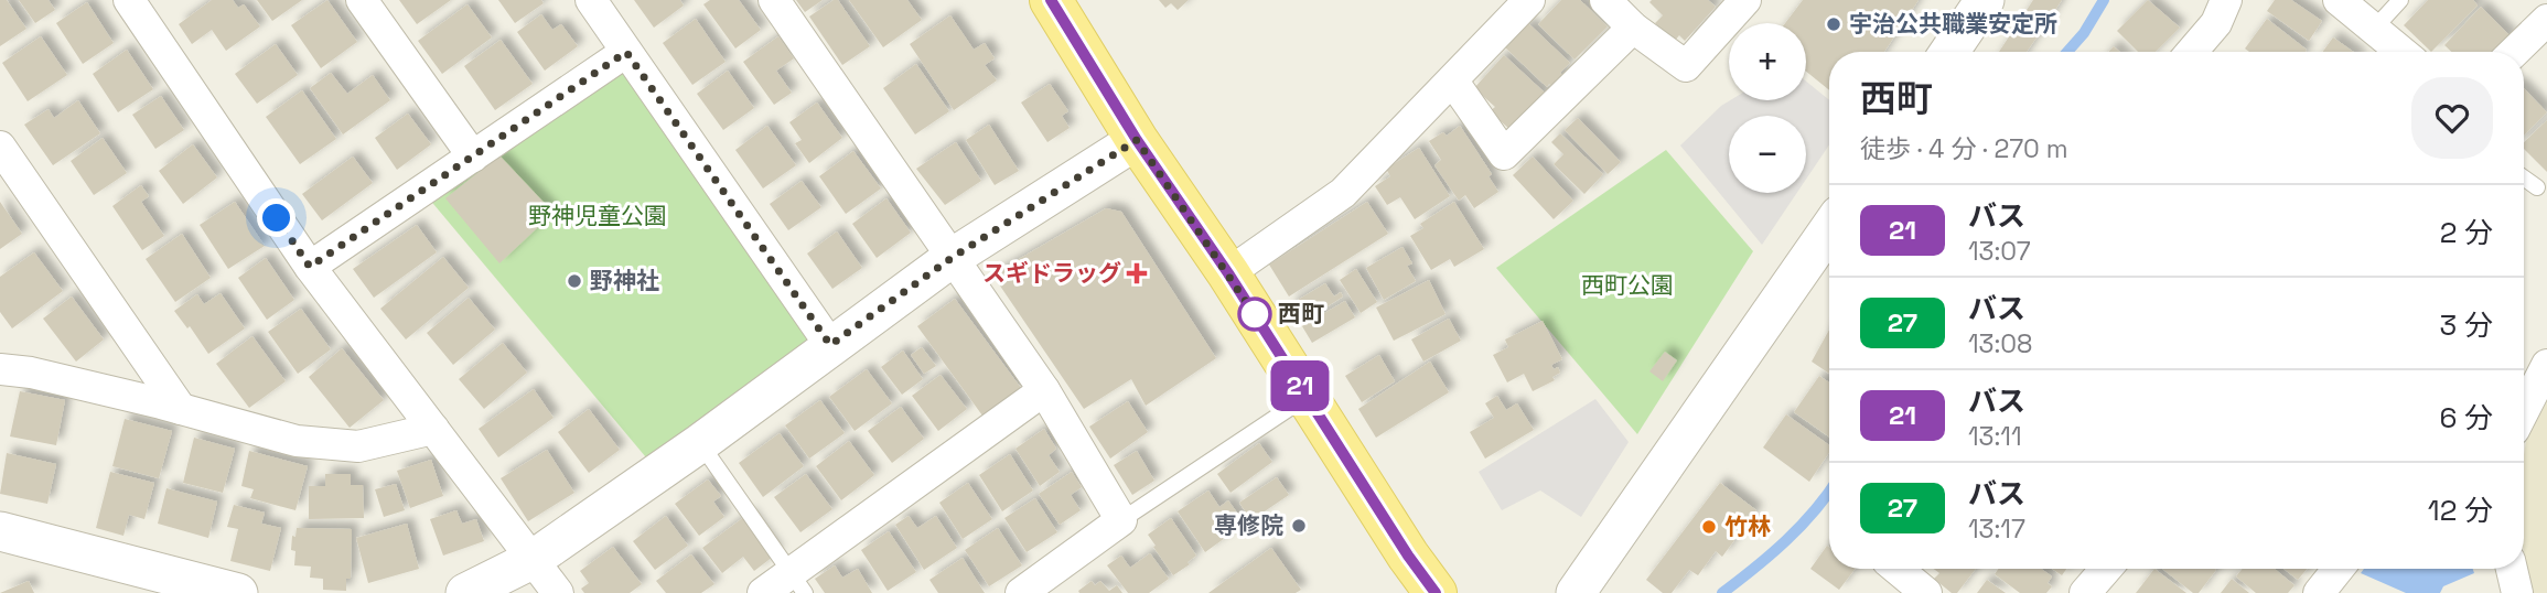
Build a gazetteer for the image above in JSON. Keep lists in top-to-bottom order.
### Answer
{
  "parks": ["野神児童公園", "西町公園"],
  "places": {
    "other": [
      "宇治公共職業安定所",
      "野神社",
      "西町",
      "専修院",
      "竹林"
    ],
    "health": ["スギドラッグ"]
  },
  "lines": ["bus line 21"],
  "page": {
    "on_map": "21",
    "map_buttons": ["+", "−"],
    "heading": ["西町", "徒歩 · 4 分 · 270 m"],
    "list": [
      {
        "mark": "21",
        "name": "バス",
        "note": "13:07",
        "value": "2 分"
      },
      {
        "mark": "27",
        "name": "バス",
        "note": "13:08",
        "value": "3 分"
      },
      {
        "mark": "21",
        "name": "バス",
        "note": "13:11",
        "value": "6 分"
      },
      {
        "mark": "27",
        "name": "バス",
        "note": "13:17",
        "value": "12 分"
      }
    ]
  }
}
